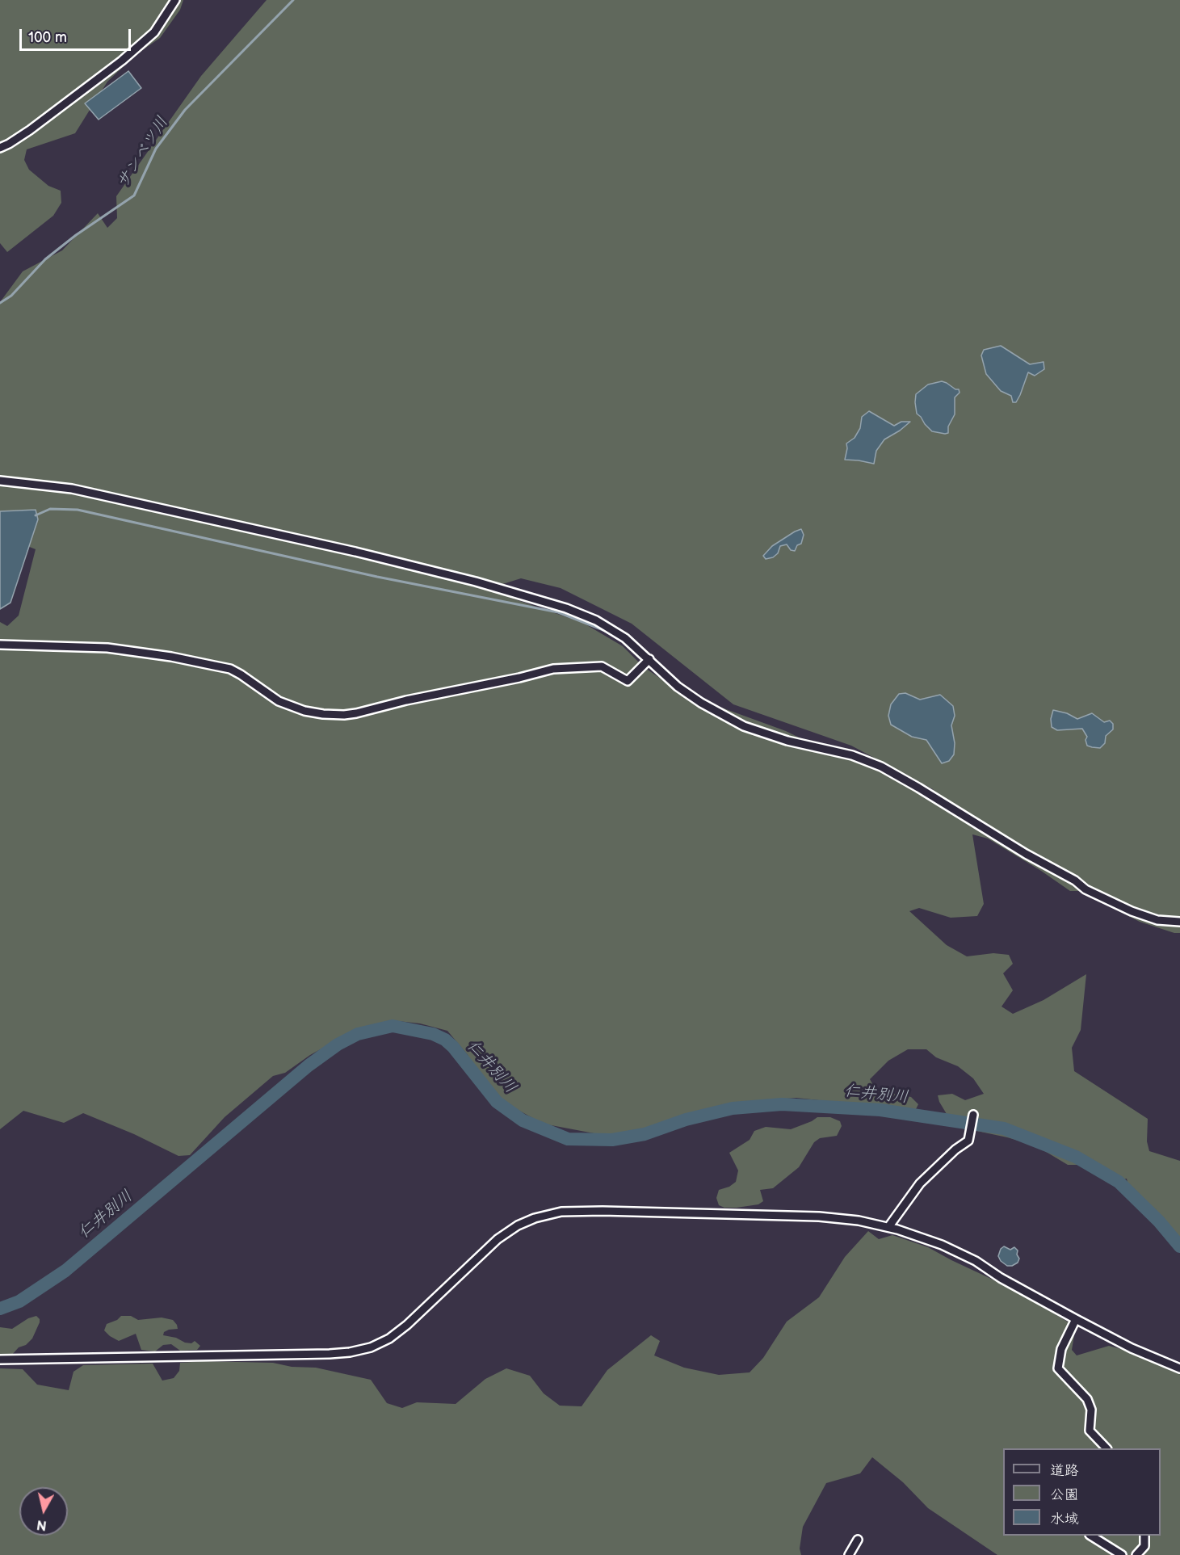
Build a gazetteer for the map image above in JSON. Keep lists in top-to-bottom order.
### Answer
{
  "water": ["サンベツ川", "仁井別川"],
  "legend": ["道路", "公園", "水域"],
  "scale_bar": "100 m",
  "north": "bottom"
}
